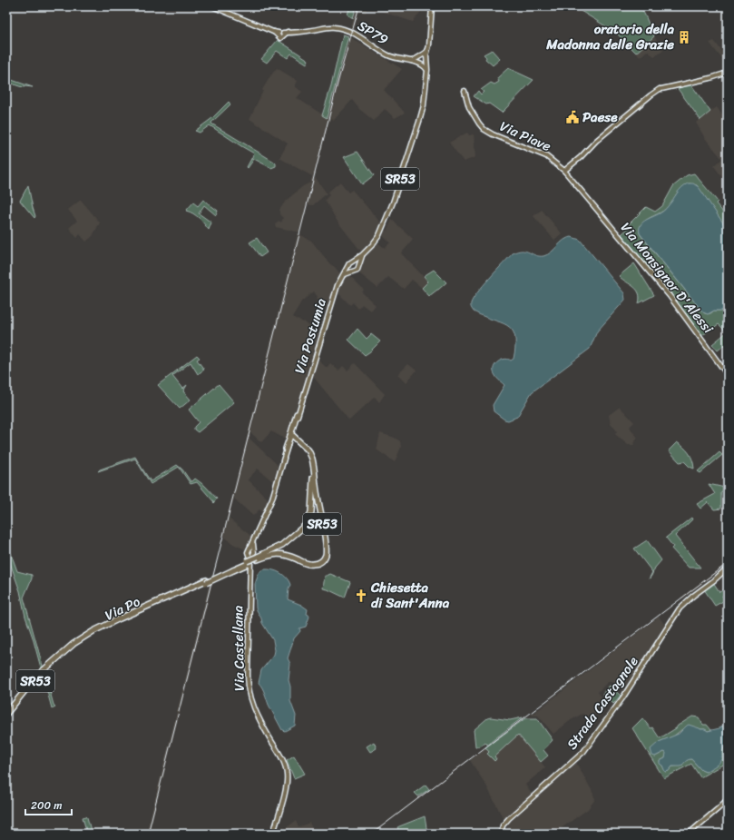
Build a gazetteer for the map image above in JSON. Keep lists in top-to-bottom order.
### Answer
{
  "streets": {
    "highway": ["SR53", "Via Po"],
    "main road": [
      "SP79",
      "Via Piave",
      "Via Monsignor D'Alessi",
      "Via Postumia",
      "Via Castellana",
      "Strada Castagnole"
    ]
  },
  "crossings": [
    ["Via Piave", "Via Monsignor D'Alessi"],
    ["SR53", "Via Postumia"],
    ["SR53", "Via Po"],
    ["Via Postumia", "Via Po"],
    ["Via Postumia", "Via Castellana"],
    ["Via Po", "Via Castellana"]
  ],
  "places": {
    "building": ["oratorio della Madonna delle Grazie"],
    "public building": ["Paese"],
    "church": ["Chiesetta di Sant'Anna"]
  },
  "scale_bar": "200 m"
}
